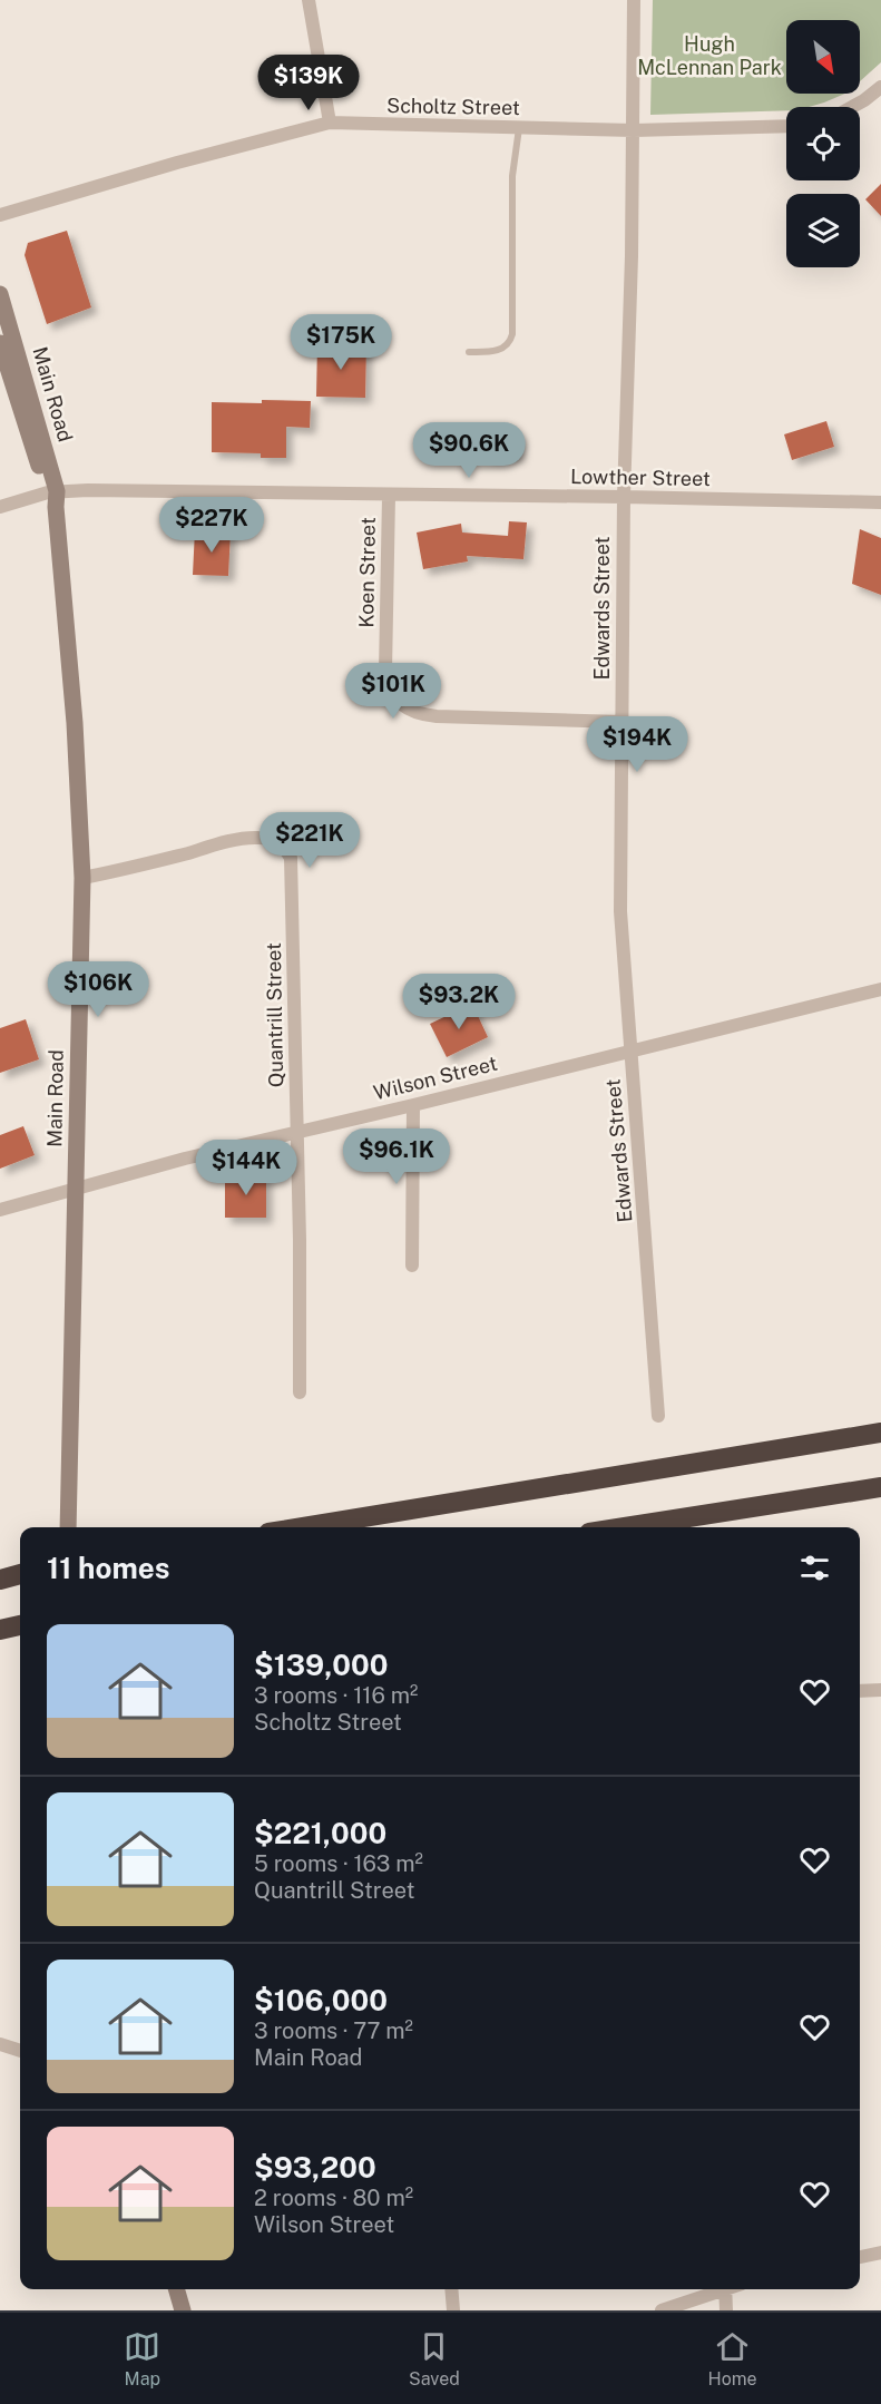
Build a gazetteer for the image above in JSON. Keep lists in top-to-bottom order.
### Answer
{
  "streets": {
    "street": [
      "Scholtz Street",
      "Main Road",
      "Lowther Street",
      "Koen Street",
      "Edwards Street",
      "Quantrill Street",
      "Wilson Street"
    ]
  },
  "crossings": [
    ["Scholtz Street", "Edwards Street"],
    ["Main Road", "Lowther Street"],
    ["Main Road", "Quantrill Street"],
    ["Main Road", "Wilson Street"],
    ["Lowther Street", "Koen Street"],
    ["Lowther Street", "Edwards Street"],
    ["Koen Street", "Edwards Street"],
    ["Edwards Street", "Wilson Street"],
    ["Quantrill Street", "Wilson Street"]
  ],
  "parks": ["Hugh McLennan Park"],
  "north": "bottom right",
  "page": {
    "price": [
      "$139K",
      "$175K",
      "$90.6K",
      "$227K",
      "$101K",
      "$194K",
      "$221K",
      "$106K",
      "$93.2K",
      "$96.1K",
      "$144K"
    ],
    "heading": "11 homes",
    "list": [
      {
        "name": "$139,000",
        "note": "3 rooms · 116 m² · Scholtz Street"
      },
      {
        "name": "$221,000",
        "note": "5 rooms · 163 m² · Quantrill Street"
      },
      {
        "name": "$106,000",
        "note": "3 rooms · 77 m² · Main Road"
      },
      {
        "name": "$93,200",
        "note": "2 rooms · 80 m² · Wilson Street"
      }
    ],
    "tabs": ["Map", "Saved", "Home"]
  }
}
